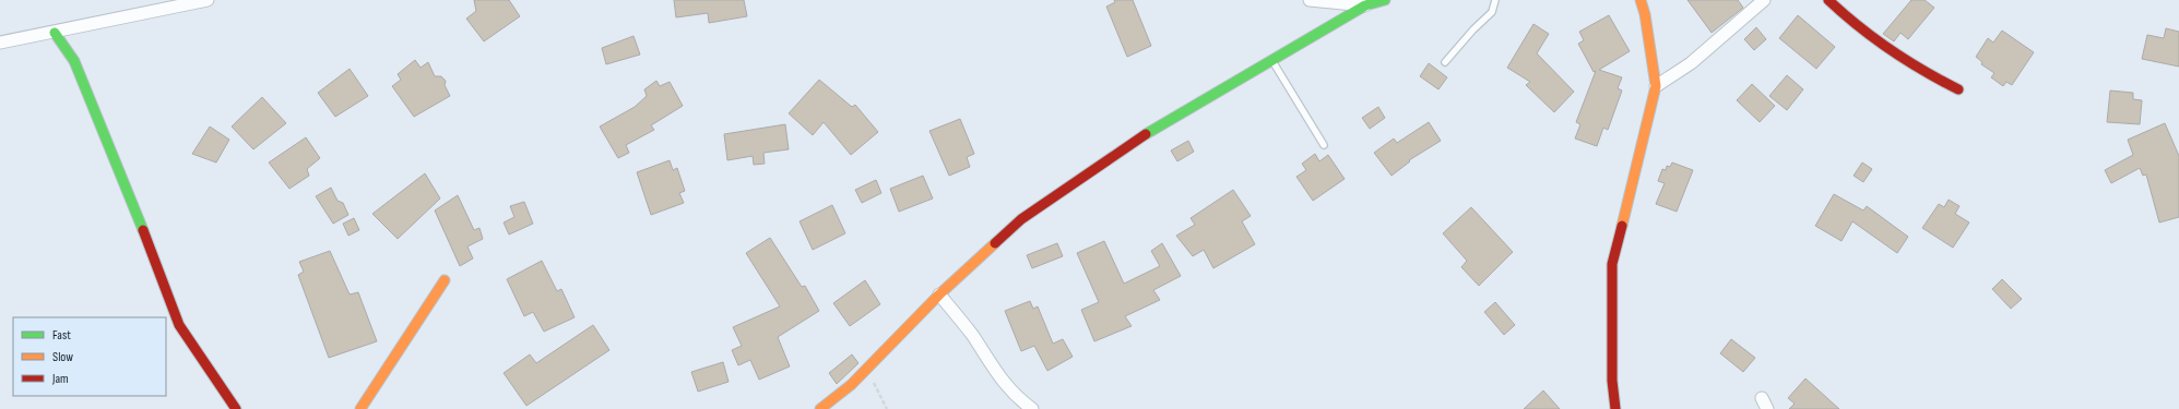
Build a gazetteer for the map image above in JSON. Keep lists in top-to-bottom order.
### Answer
{
  "legend": ["Fast", "Slow", "Jam"]
}
